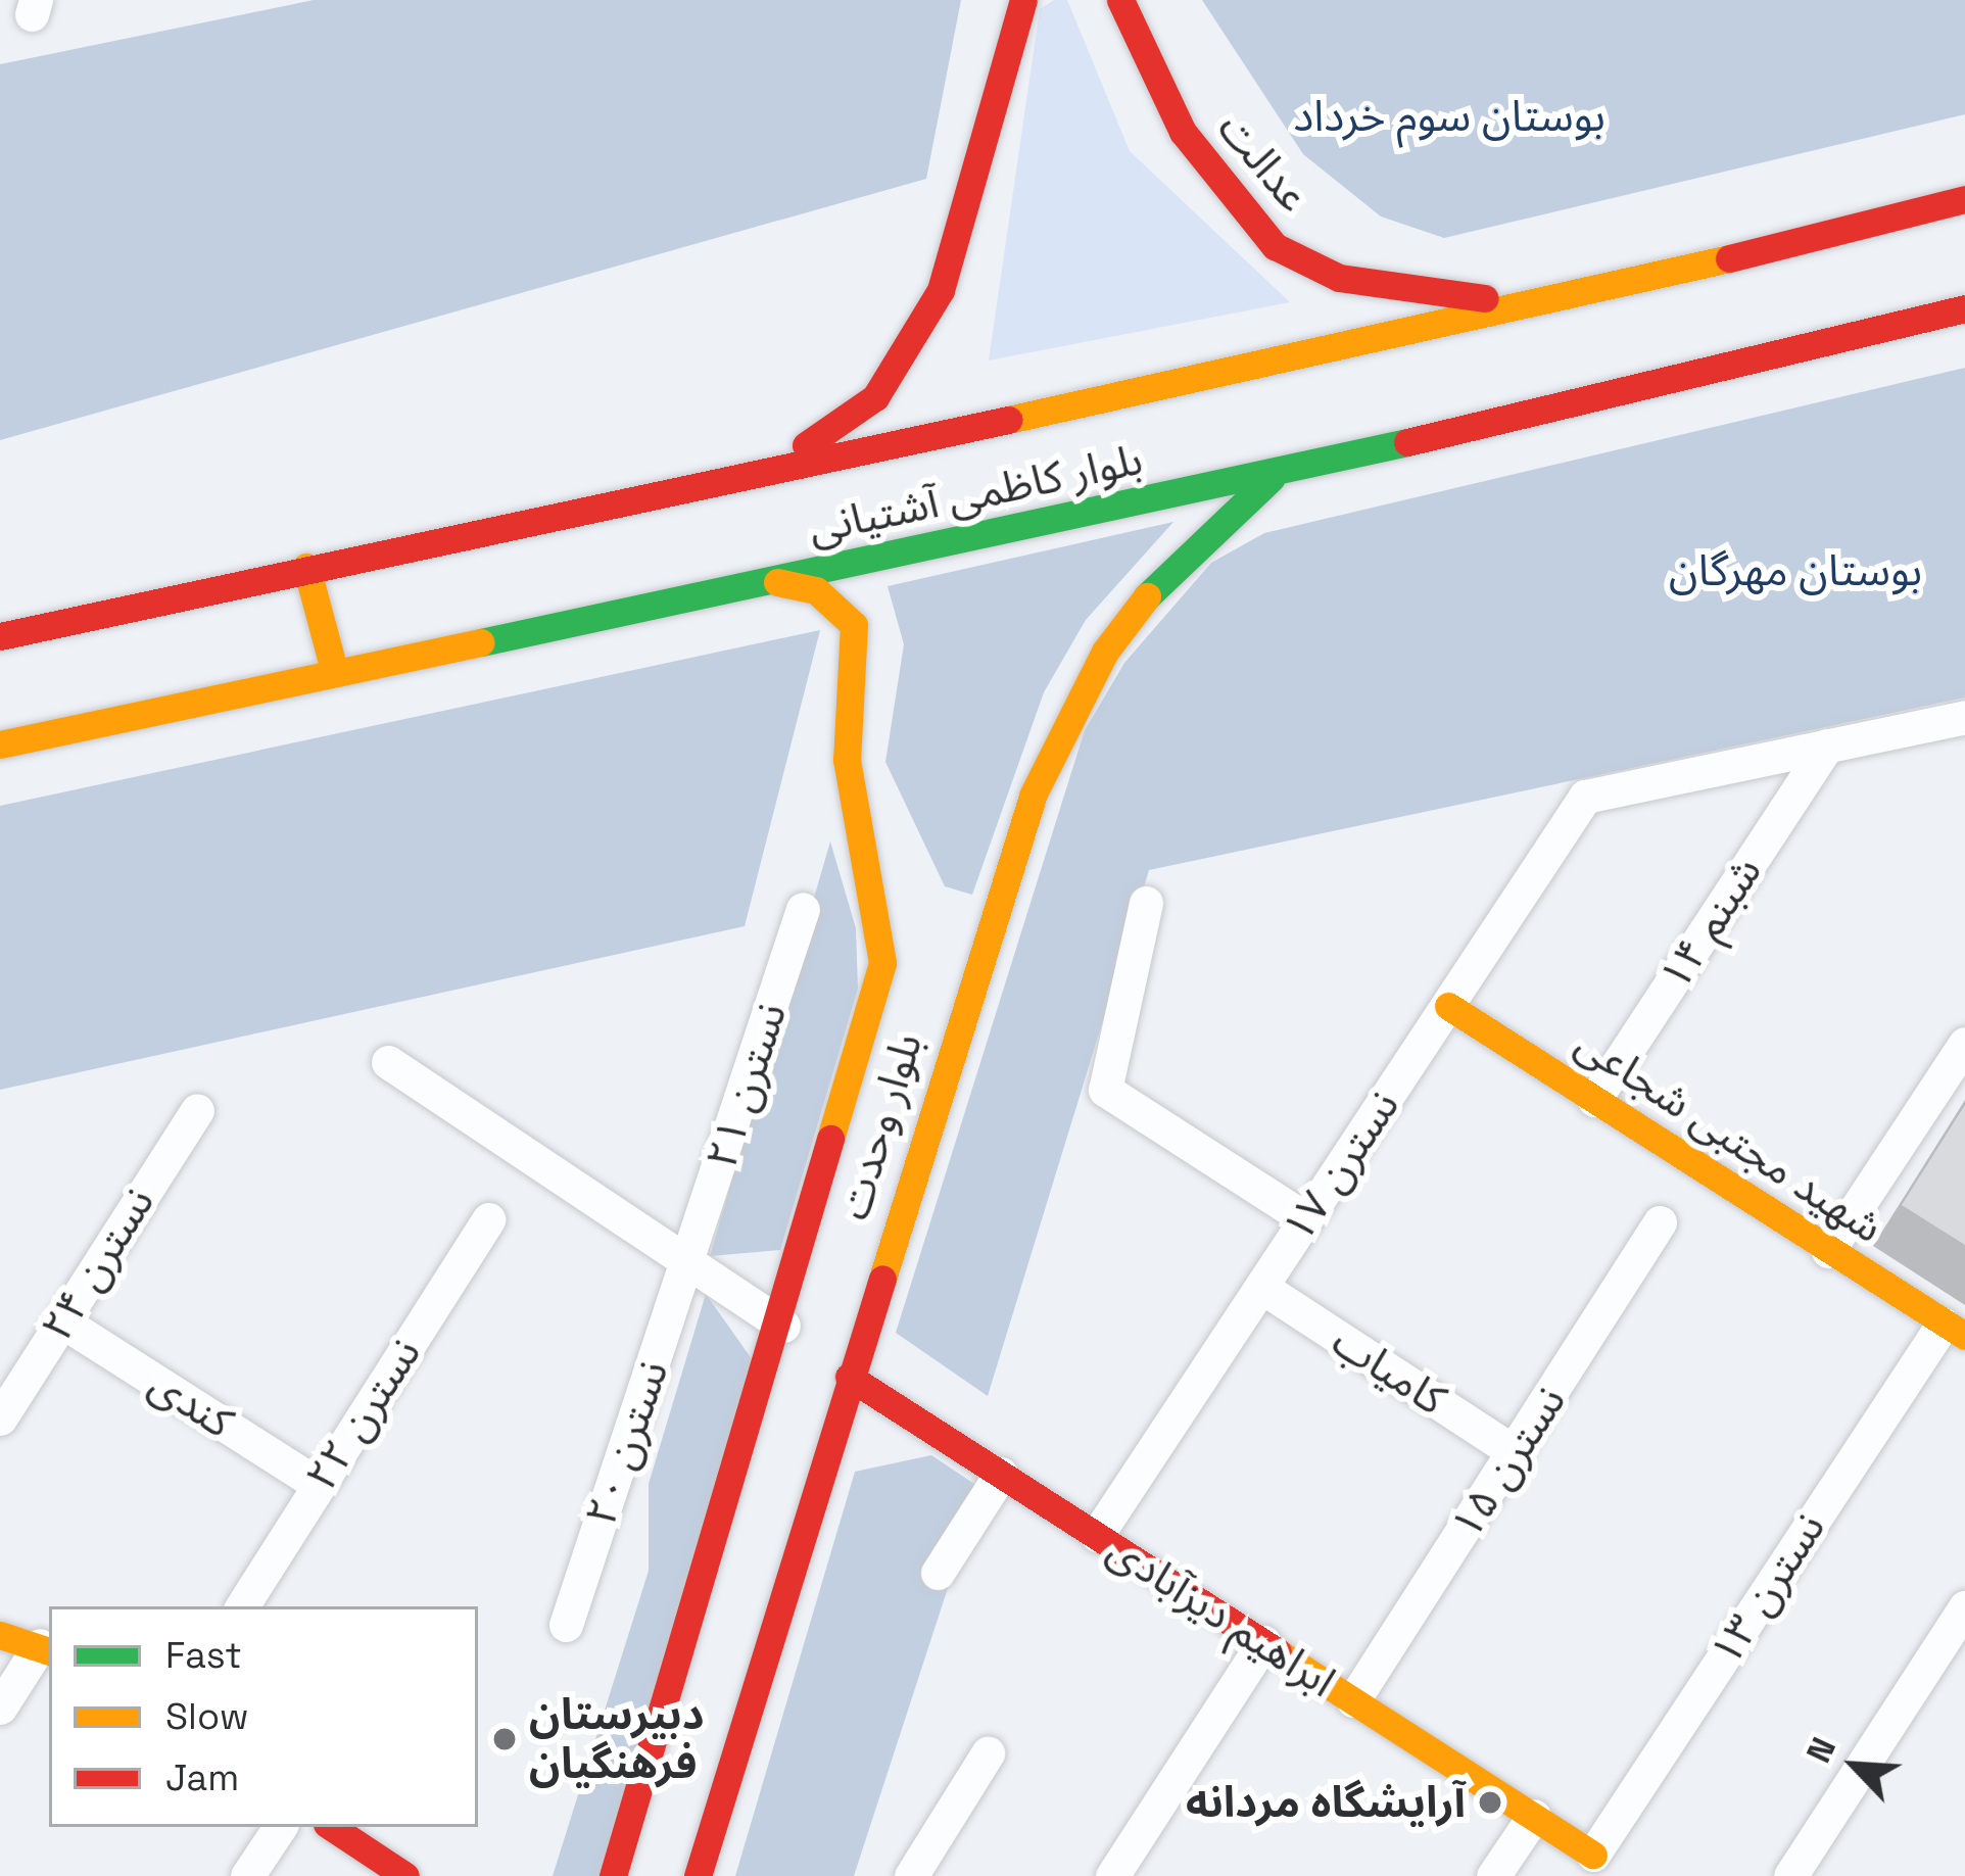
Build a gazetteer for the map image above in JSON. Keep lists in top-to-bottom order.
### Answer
{
  "streets": {
    "street": [
      "عدالت",
      "بلوار کاظمی آشتیانی",
      "شبنم ۱۴",
      "نسترن ۲۱",
      "بلوار وحدت",
      "شهید مجتبی شجاعی",
      "نسترن ۱۷",
      "نسترن ۲۴",
      "کامیاب",
      "کندی",
      "نسترن ۲۲",
      "نسترن ۲۰",
      "نسترن ۱۵",
      "نسترن ۱۳",
      "ابراهیم دیزآبادی"
    ]
  },
  "crossings": [
    ["عدالت", "بلوار کاظمی آشتیانی"],
    ["بلوار کاظمی آشتیانی", "بلوار وحدت"],
    ["شبنم ۱۴", "شهید مجتبی شجاعی"],
    ["شبنم ۱۴", "نسترن ۱۷"],
    ["نسترن ۲۱", "نسترن ۲۰"],
    ["بلوار وحدت", "ابراهیم دیزآبادی"],
    ["شهید مجتبی شجاعی", "نسترن ۱۷"],
    ["شهید مجتبی شجاعی", "نسترن ۱۳"],
    ["نسترن ۱۷", "کامیاب"],
    ["نسترن ۱۷", "ابراهیم دیزآبادی"],
    ["نسترن ۲۴", "کندی"],
    ["کامیاب", "نسترن ۱۵"],
    ["کندی", "نسترن ۲۲"],
    ["نسترن ۱۵", "ابراهیم دیزآبادی"],
    ["نسترن ۱۳", "ابراهیم دیزآبادی"]
  ],
  "parks": ["بوستان سوم خرداد", "بوستان مهرگان"],
  "places": ["دبیرستان فرهنگیان", "آرایشگاه مردانه"],
  "legend": ["Fast", "Slow", "Jam"],
  "north": "top left"
}
